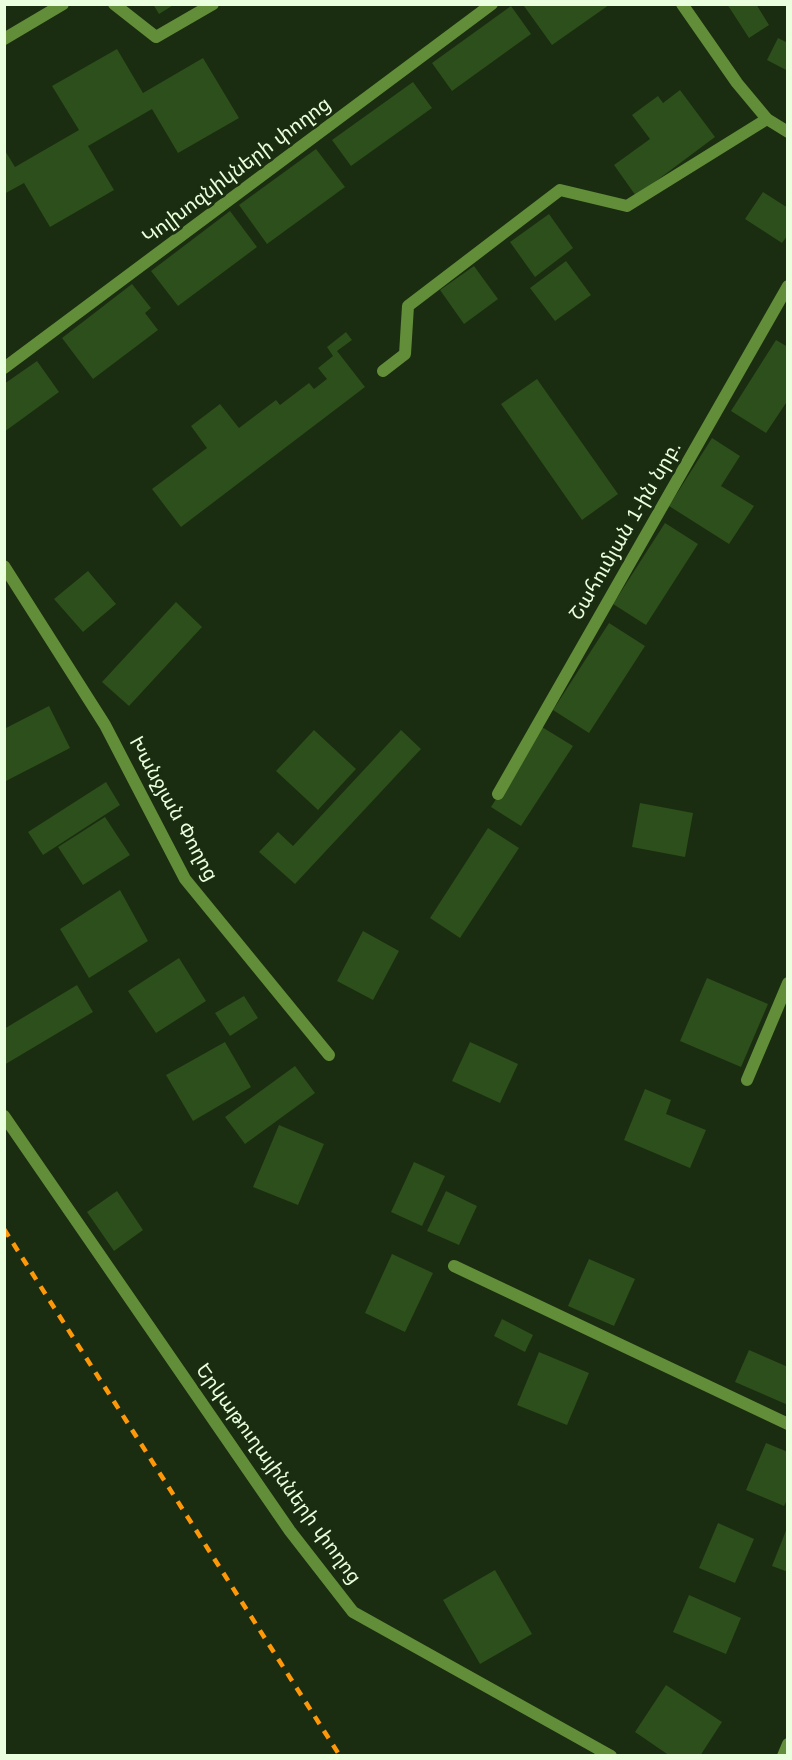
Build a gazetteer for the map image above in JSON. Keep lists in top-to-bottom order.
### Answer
{
  "streets": {
    "street": [
      "Կոլխոզնիկների փողոց",
      "Շահումյան 1-ին նրբ.",
      "Խանջյան Փողոց",
      "Երկաթուղայինների փողոց"
    ]
  }
}
